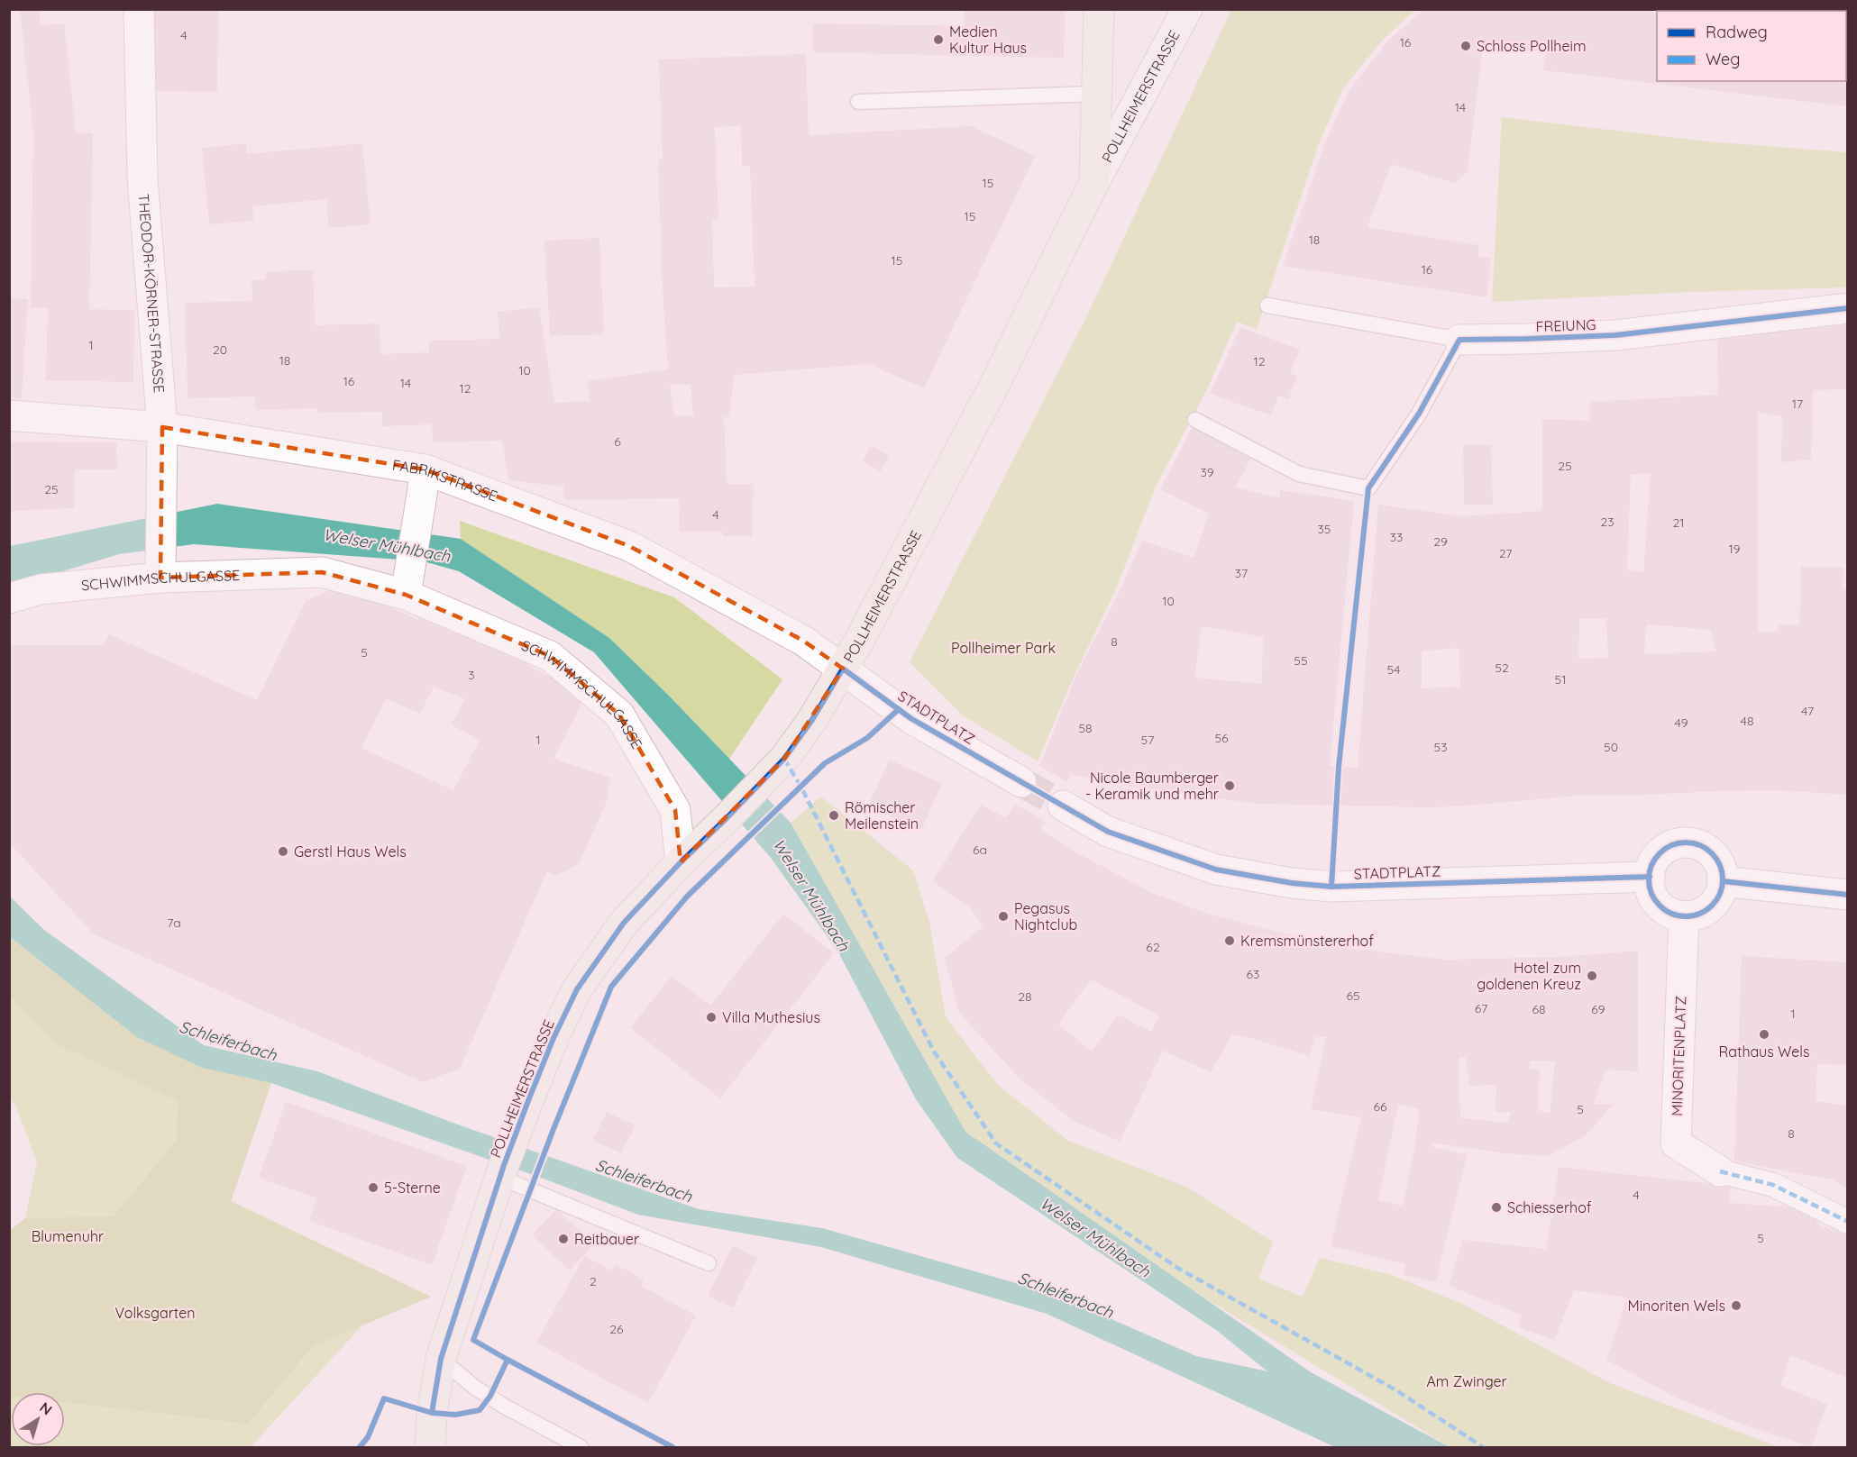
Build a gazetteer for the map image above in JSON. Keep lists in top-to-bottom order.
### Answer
{
  "streets": {
    "main road": ["POLLHEIMERSTRASSE"],
    "street": [
      "THEODOR-KÖRNER-STRASSE",
      "FREIUNG",
      "FABRIKSTRASSE",
      "SCHWIMMSCHULGASSE",
      "STADTPLATZ",
      "MINORITENPLATZ"
    ]
  },
  "crossings": [
    ["POLLHEIMERSTRASSE", "FABRIKSTRASSE"],
    ["POLLHEIMERSTRASSE", "SCHWIMMSCHULGASSE"],
    ["POLLHEIMERSTRASSE", "STADTPLATZ"],
    ["THEODOR-KÖRNER-STRASSE", "FABRIKSTRASSE"],
    ["THEODOR-KÖRNER-STRASSE", "SCHWIMMSCHULGASSE"],
    ["FABRIKSTRASSE", "STADTPLATZ"],
    ["STADTPLATZ", "MINORITENPLATZ"]
  ],
  "water": ["Welser Mühlbach", "Schleiferbach"],
  "parks": [
    "Pollheimer Park",
    "Blumenuhr",
    "Volksgarten",
    "Am Zwinger"
  ],
  "places": [
    "Medien Kultur Haus",
    "Schloss Pollheim",
    "Nicole Baumberger - Keramik und mehr",
    "Römischer Meilenstein",
    "Gerstl Haus Wels",
    "Pegasus Nightclub",
    "Kremsmünstererhof",
    "Hotel zum goldenen Kreuz",
    "Villa Muthesius",
    "Rathaus Wels",
    "5-Sterne",
    "Schiesserhof",
    "Reitbauer",
    "Minoriten Wels"
  ],
  "house_numbers": [
    "4",
    "16",
    "14",
    "15",
    "15",
    "18",
    "15",
    "16",
    "1",
    "20",
    "18",
    "12",
    "10",
    "16",
    "14",
    "12",
    "17",
    "6",
    "25",
    "39",
    "25",
    "4",
    "23",
    "21",
    "35",
    "33",
    "29",
    "19",
    "27",
    "37",
    "10",
    "8",
    "5",
    "55",
    "52",
    "54",
    "3",
    "51",
    "47",
    "48",
    "49",
    "58",
    "56",
    "1",
    "57",
    "53",
    "50",
    "6a",
    "7a",
    "62",
    "63",
    "65",
    "28",
    "67",
    "68",
    "69",
    "1",
    "66",
    "5",
    "8",
    "4",
    "5",
    "2",
    "26"
  ],
  "legend": ["Radweg", "Weg"],
  "north": "top right"
}
